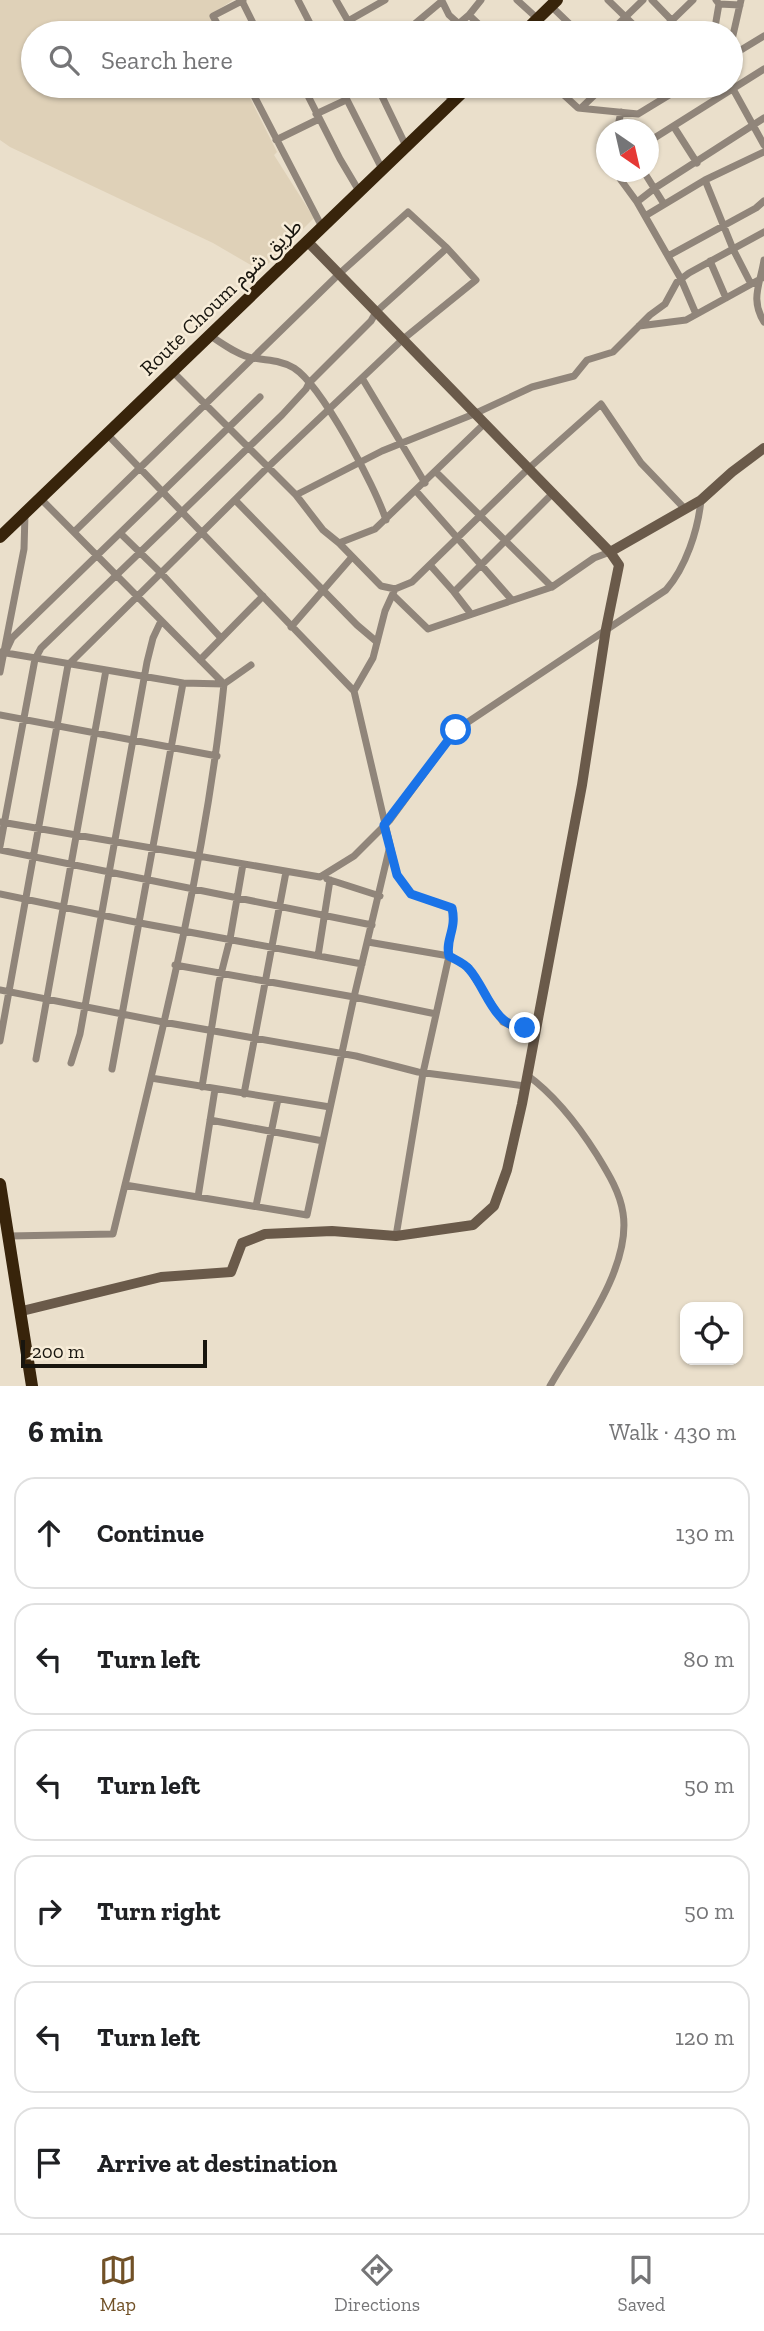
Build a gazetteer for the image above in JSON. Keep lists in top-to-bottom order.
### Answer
{
  "streets": {
    "highway": ["Route Choum طريق شوم"]
  },
  "scale_bar": "200 m",
  "north": "bottom right",
  "page": {
    "search": "Search here",
    "scale": "200 m",
    "heading": ["6 min", "Walk · 430 m"],
    "list": [
      ["Continue", "130 m"],
      ["Turn left", "80 m"],
      ["Turn left", "50 m"],
      ["Turn right", "50 m"],
      ["Turn left", "120 m"],
      "Arrive at destination"
    ],
    "nav": ["Map", "Directions", "Saved"]
  }
}
